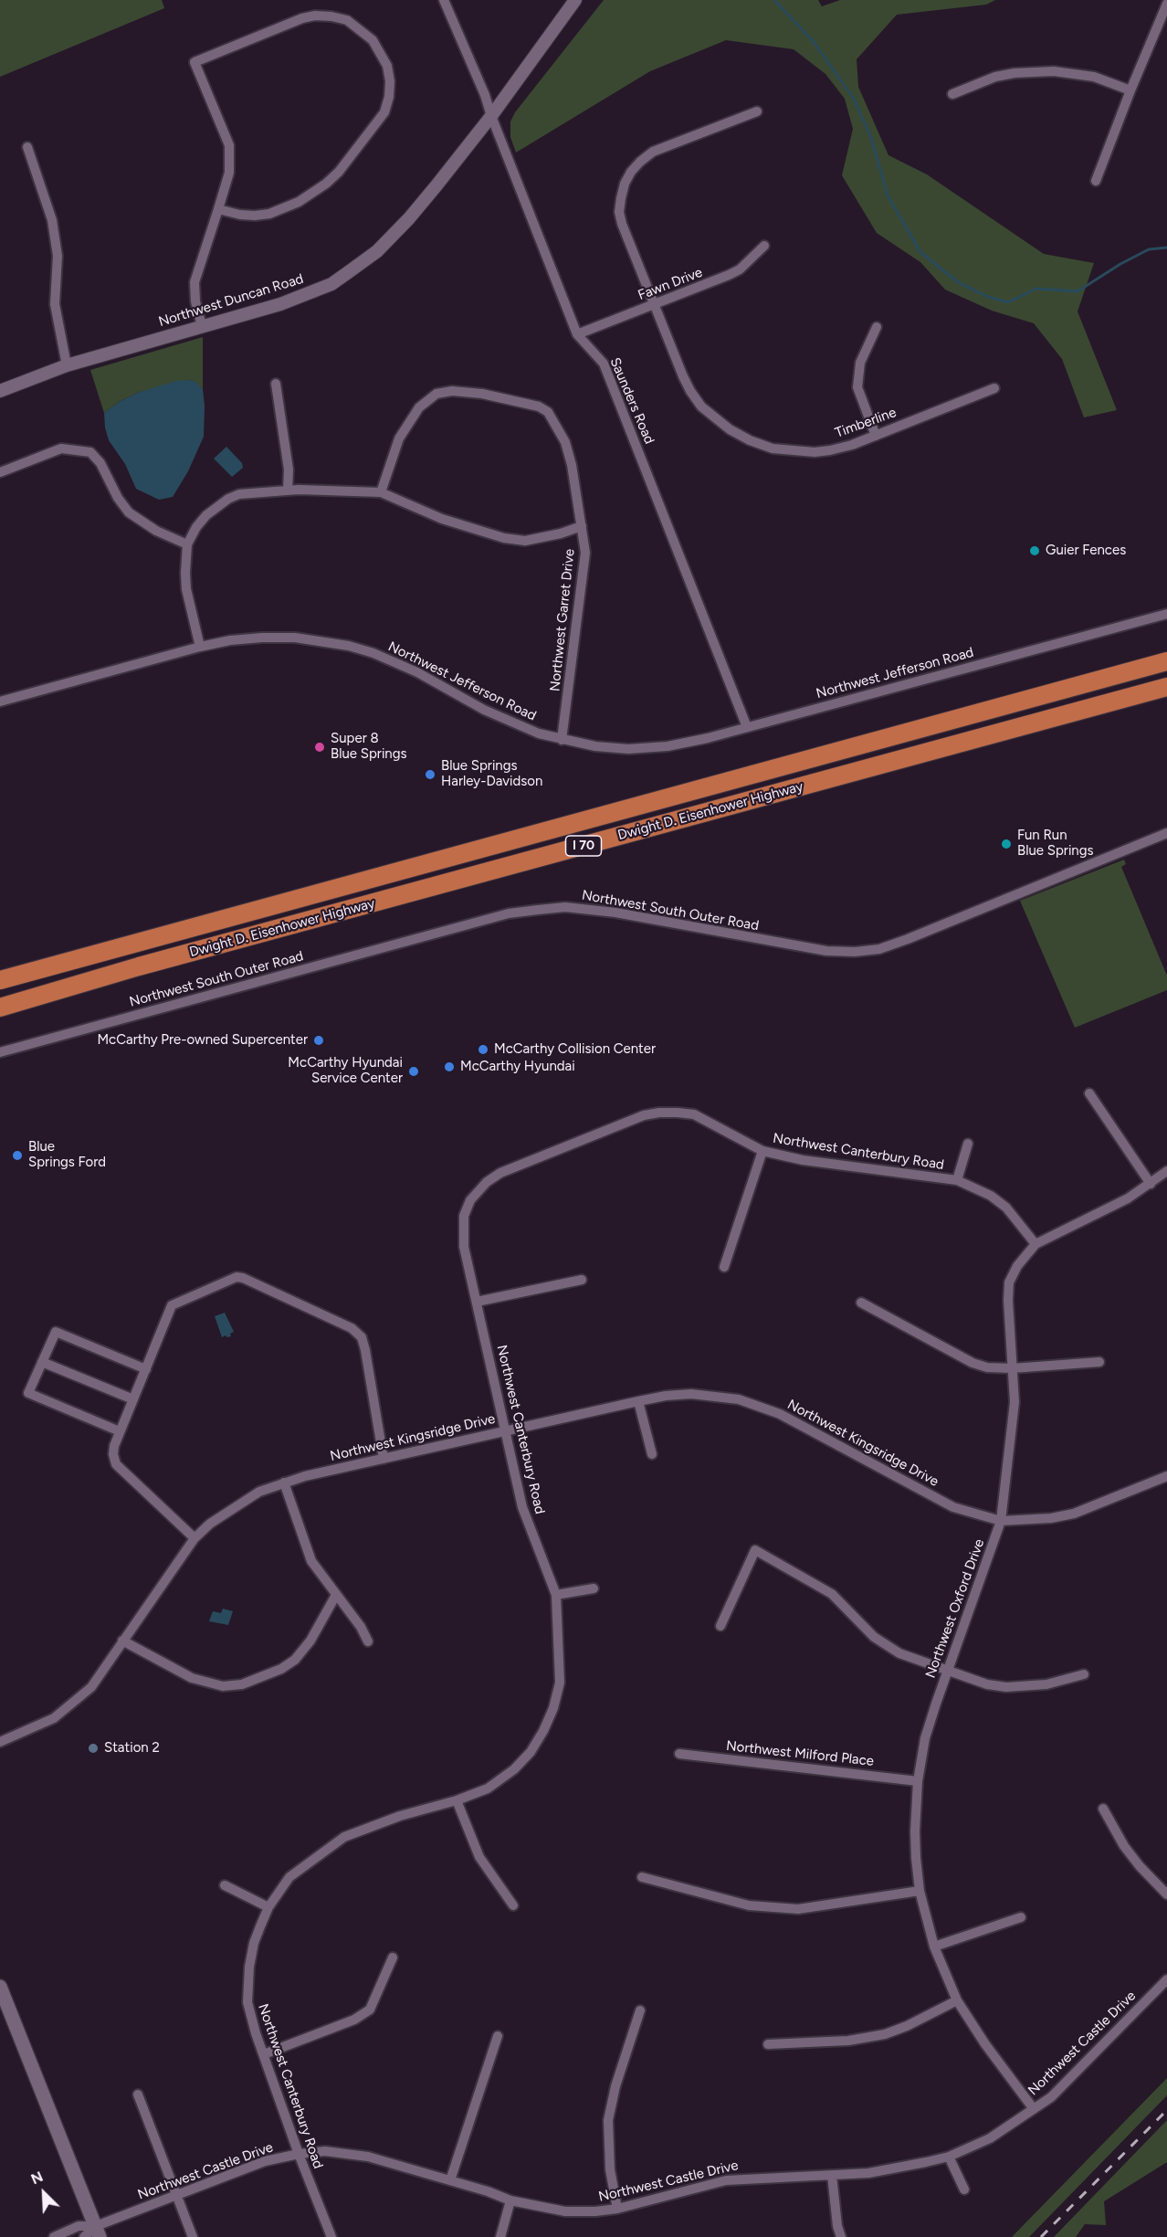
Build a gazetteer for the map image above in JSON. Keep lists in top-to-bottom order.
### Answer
{
  "streets": {
    "highway": ["Dwight D. Eisenhower Highway", "I 70"],
    "street": [
      "Fawn Drive",
      "Northwest Duncan Road",
      "Saunders Road",
      "Timberline",
      "Northwest Garret Drive",
      "Northwest Jefferson Road",
      "Northwest South Outer Road",
      "Northwest Canterbury Road",
      "Northwest Kingsridge Drive",
      "Northwest Oxford Drive",
      "Northwest Milford Place",
      "Northwest Castle Drive"
    ]
  },
  "crossings": [
    ["Fawn Drive", "Saunders Road"],
    ["Fawn Drive", "Timberline"],
    ["Northwest Duncan Road", "Saunders Road"],
    ["Saunders Road", "Northwest Jefferson Road"],
    ["Northwest Garret Drive", "Northwest Jefferson Road"],
    ["Northwest Canterbury Road", "Northwest Kingsridge Drive"],
    ["Northwest Canterbury Road", "Northwest Oxford Drive"],
    ["Northwest Canterbury Road", "Northwest Castle Drive"],
    ["Northwest Kingsridge Drive", "Northwest Oxford Drive"],
    ["Northwest Oxford Drive", "Northwest Milford Place"],
    ["Northwest Oxford Drive", "Northwest Castle Drive"]
  ],
  "places": [
    "Guier Fences",
    "Super 8 Blue Springs",
    "Blue Springs Harley-Davidson",
    "Fun Run Blue Springs",
    "McCarthy Pre-owned Supercenter",
    "McCarthy Collision Center",
    "McCarthy Hyundai",
    "McCarthy Hyundai Service Center",
    "Blue Springs Ford",
    "Station 2"
  ],
  "north": "top left"
}
